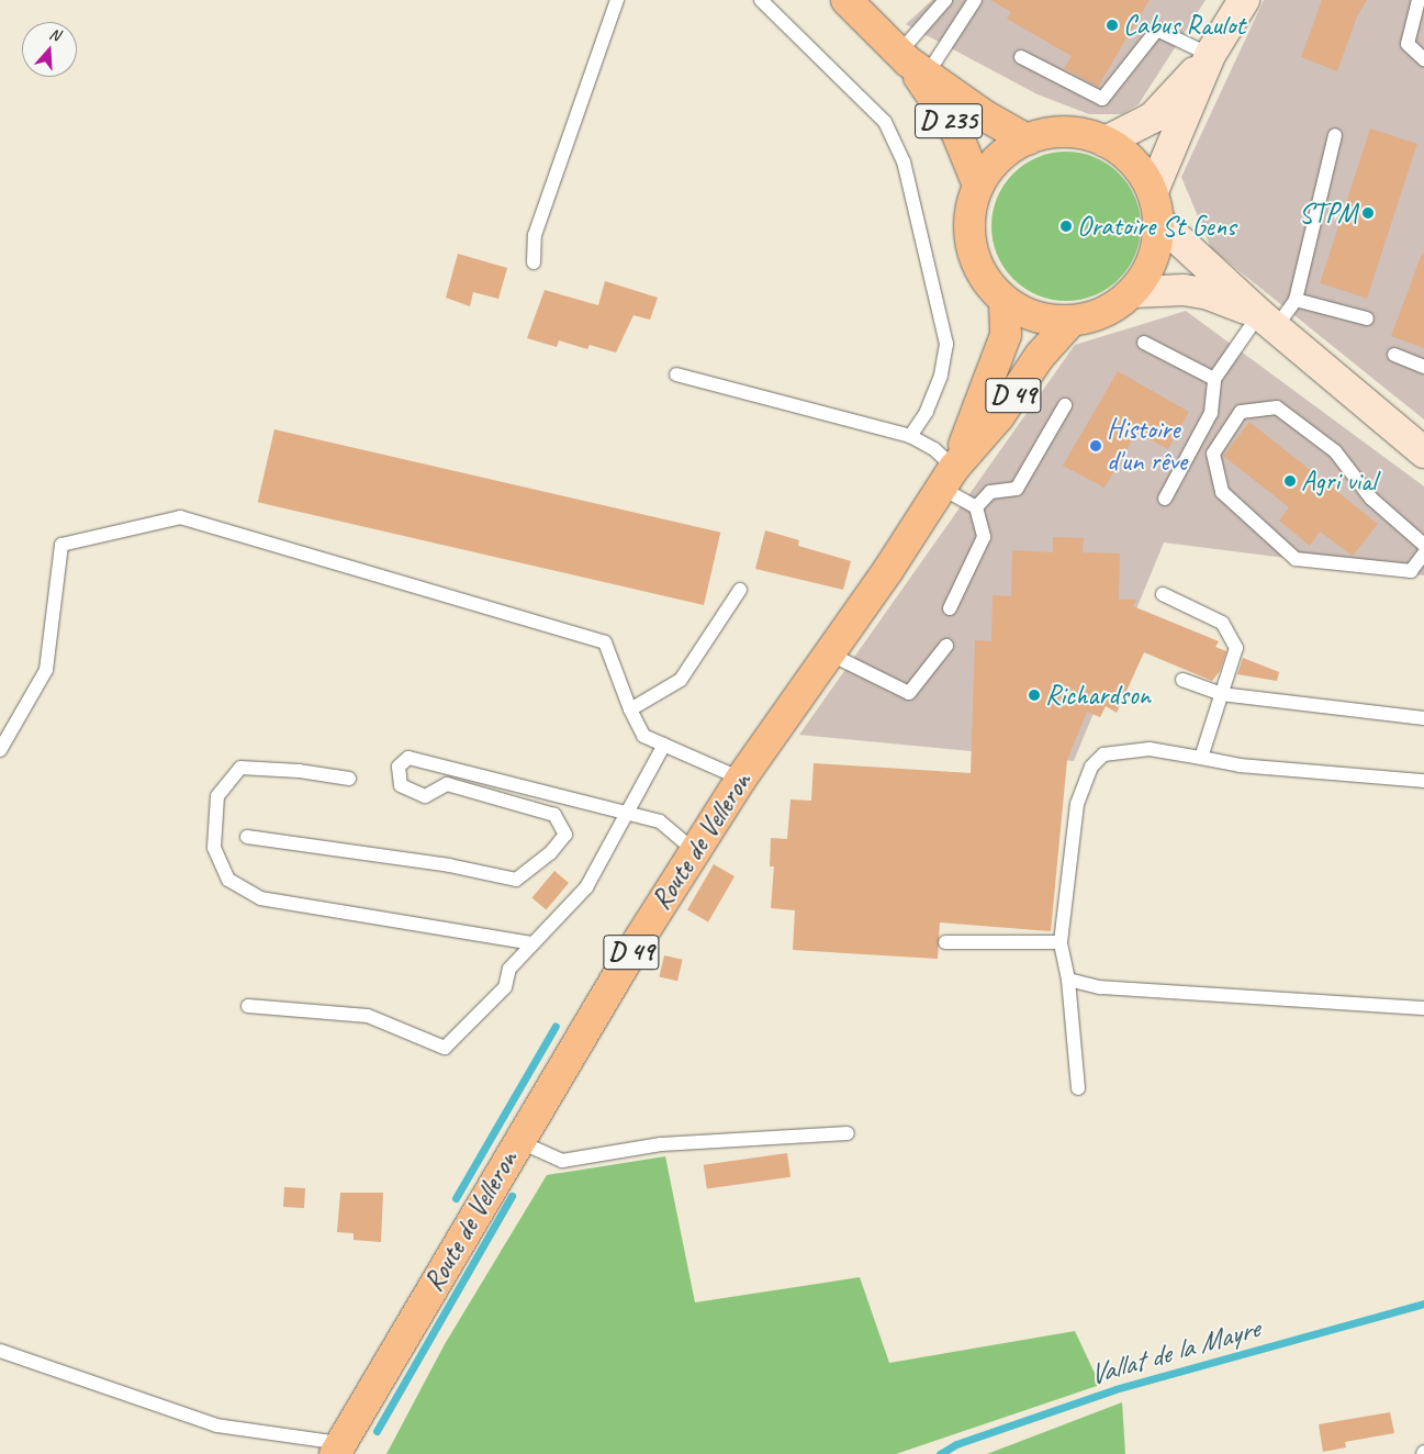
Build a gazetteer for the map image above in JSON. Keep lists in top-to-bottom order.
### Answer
{
  "streets": {
    "main road": ["D 235", "D 49", "Route de Velleron"]
  },
  "crossings": [
    ["D 235", "Route de Velleron"]
  ],
  "water": ["Vallat de la Mayre"],
  "places": [
    "Cabus Raulot",
    "STPM",
    "Oratoire St Gens",
    "Histoire d'un rêve",
    "Agri vial",
    "Richardson"
  ],
  "north": "top"
}
